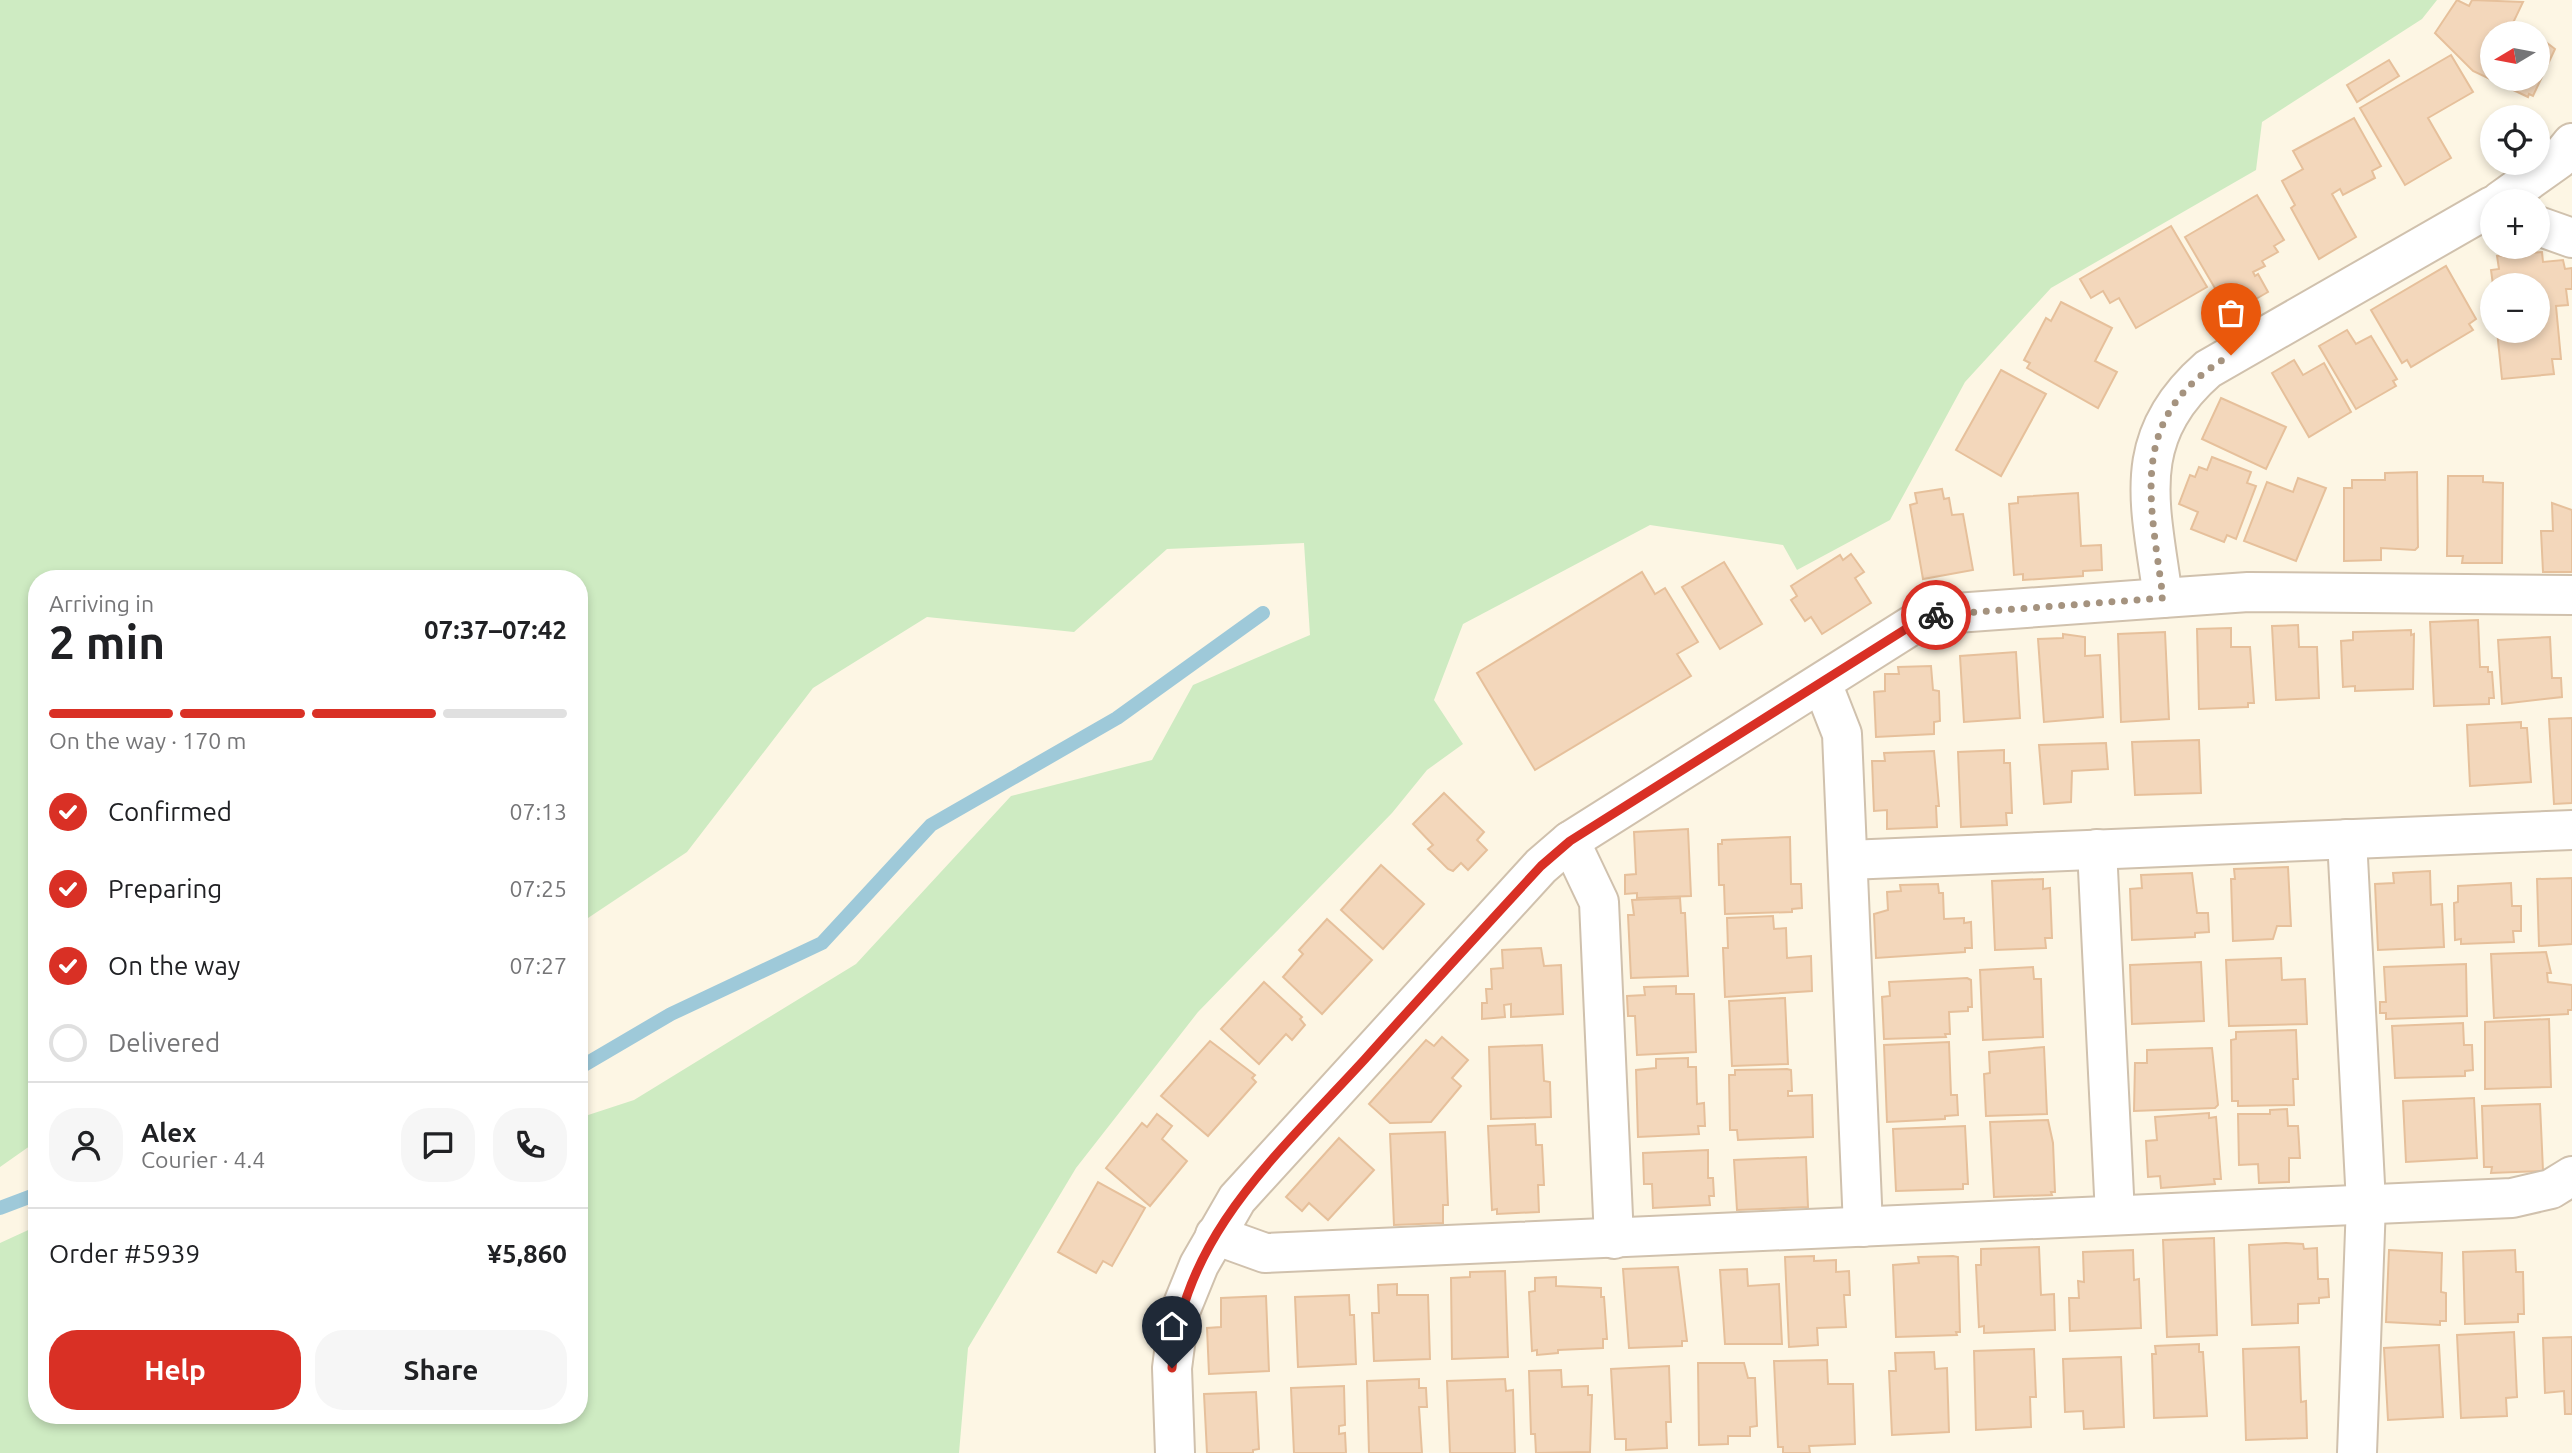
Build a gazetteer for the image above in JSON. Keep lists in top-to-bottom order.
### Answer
{
  "north": "left",
  "page": {
    "map_buttons": ["+", "−"],
    "heading": ["2 min", "Arriving in", "07:37–07:42"],
    "panel": [
      "Alex",
      "Courier · 4.4",
      "Order #5939",
      "¥5,860"
    ],
    "bar": "On the way · 170 m",
    "list": [
      ["Confirmed", "07:13"],
      ["Preparing", "07:25"],
      ["On the way", "07:27"],
      "Delivered"
    ],
    "buttons": ["Help", "Share"]
  }
}
